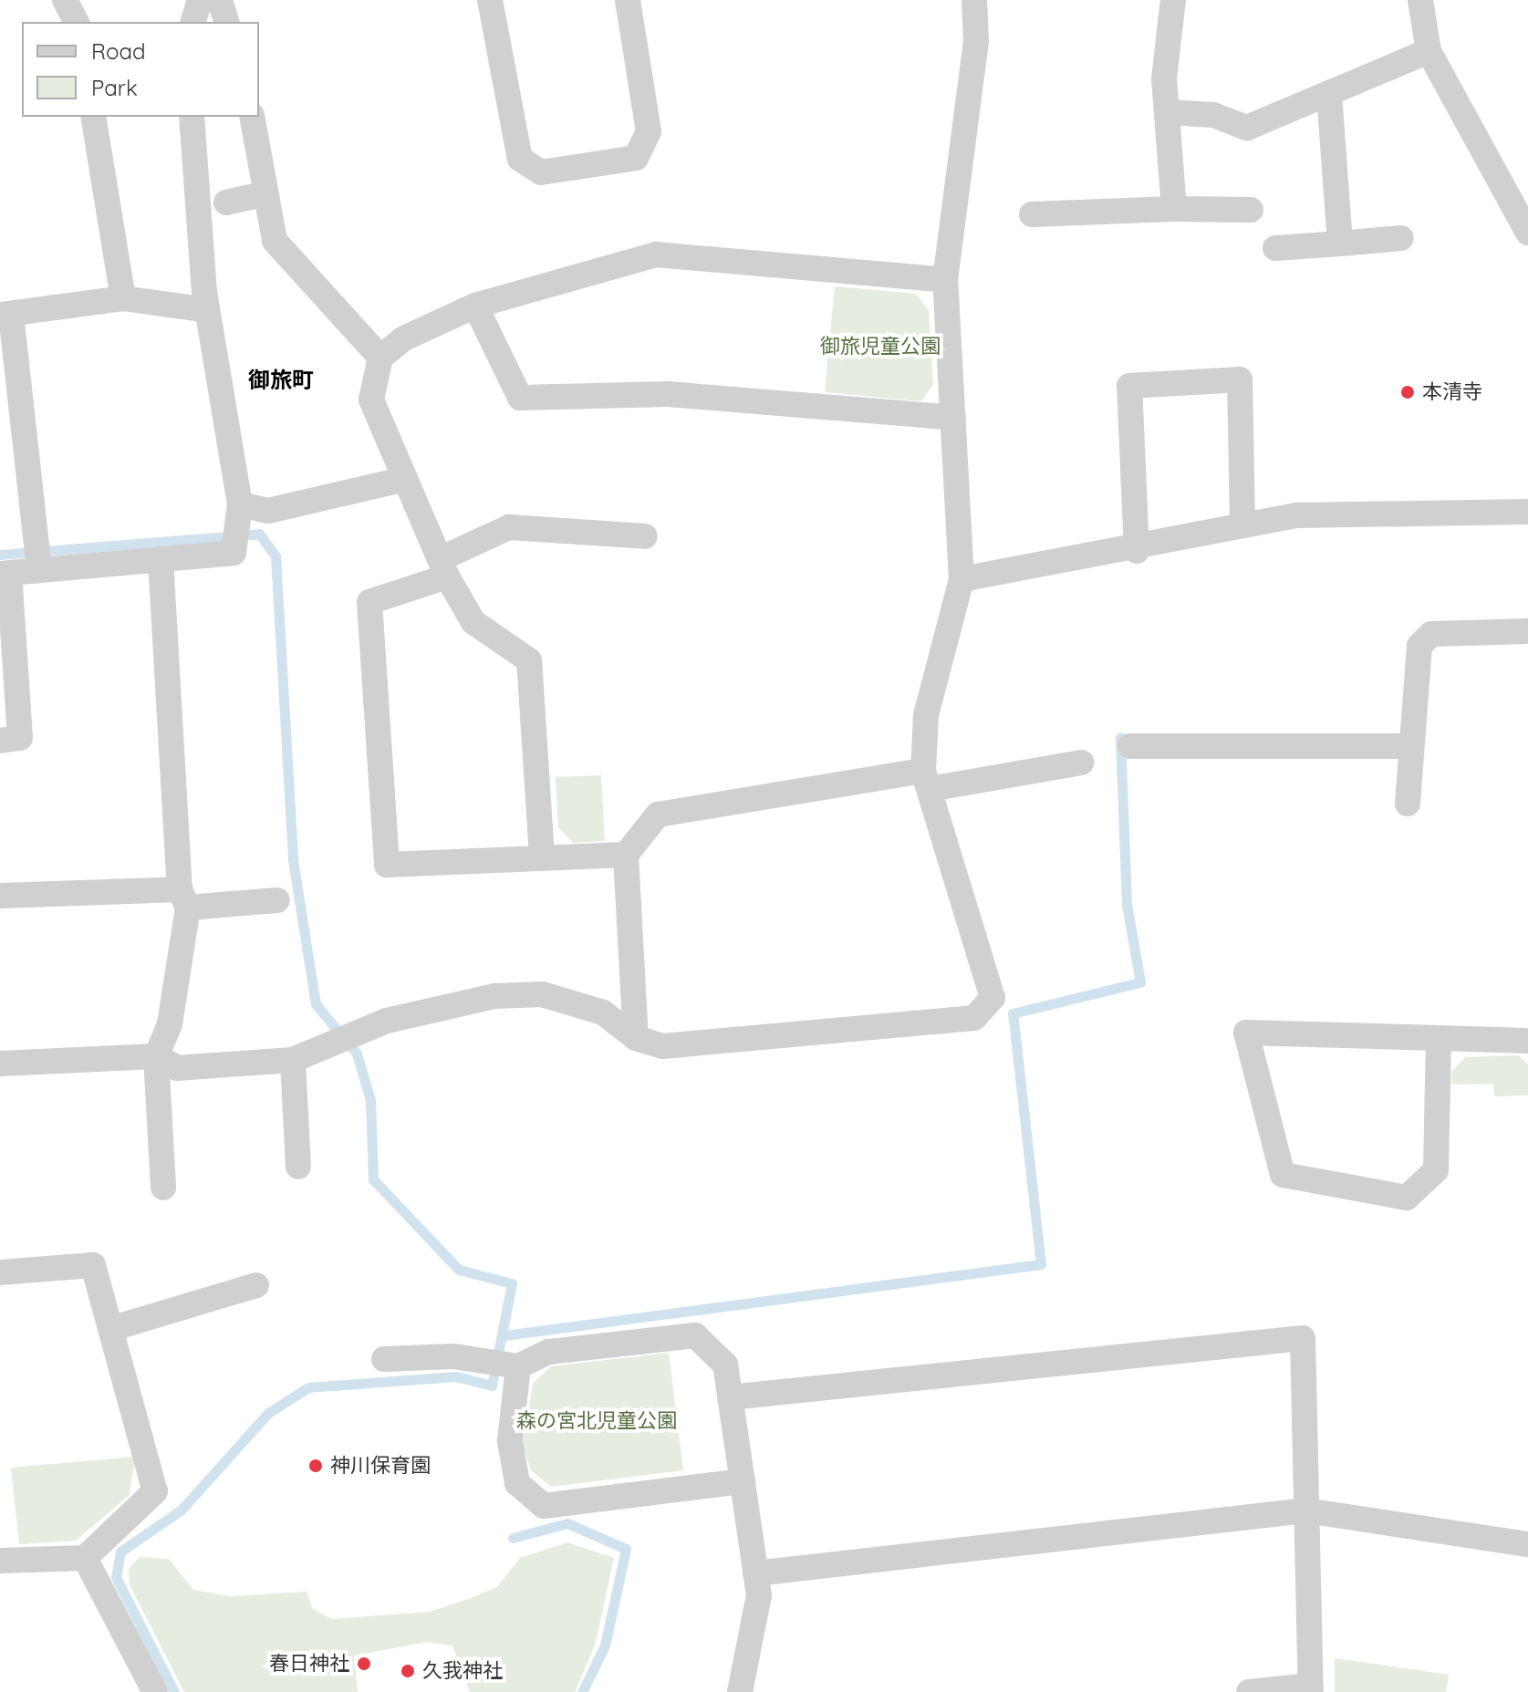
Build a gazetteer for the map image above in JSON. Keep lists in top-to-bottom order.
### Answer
{
  "districts": ["御旅町"],
  "parks": ["御旅児童公園", "森の宮北児童公園"],
  "places": [
    "本清寺",
    "神川保育園",
    "春日神社",
    "久我神社"
  ],
  "legend": ["Road", "Park"]
}
